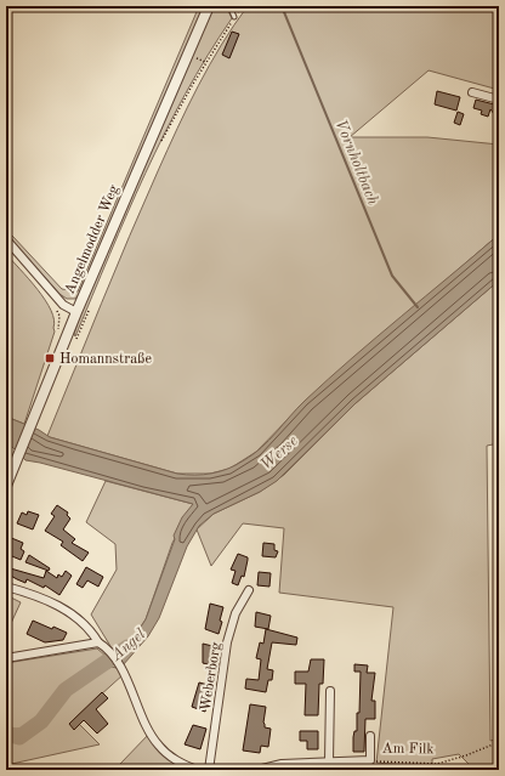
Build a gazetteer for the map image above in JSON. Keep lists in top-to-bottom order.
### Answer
{
  "streets": {
    "street": ["Angelmodder Weg", "Weberborg", "Am Filk"]
  },
  "water": ["Vornholtbach", "Werse", "Angel"],
  "places": {
    "transit": ["Homannstraße"]
  }
}
